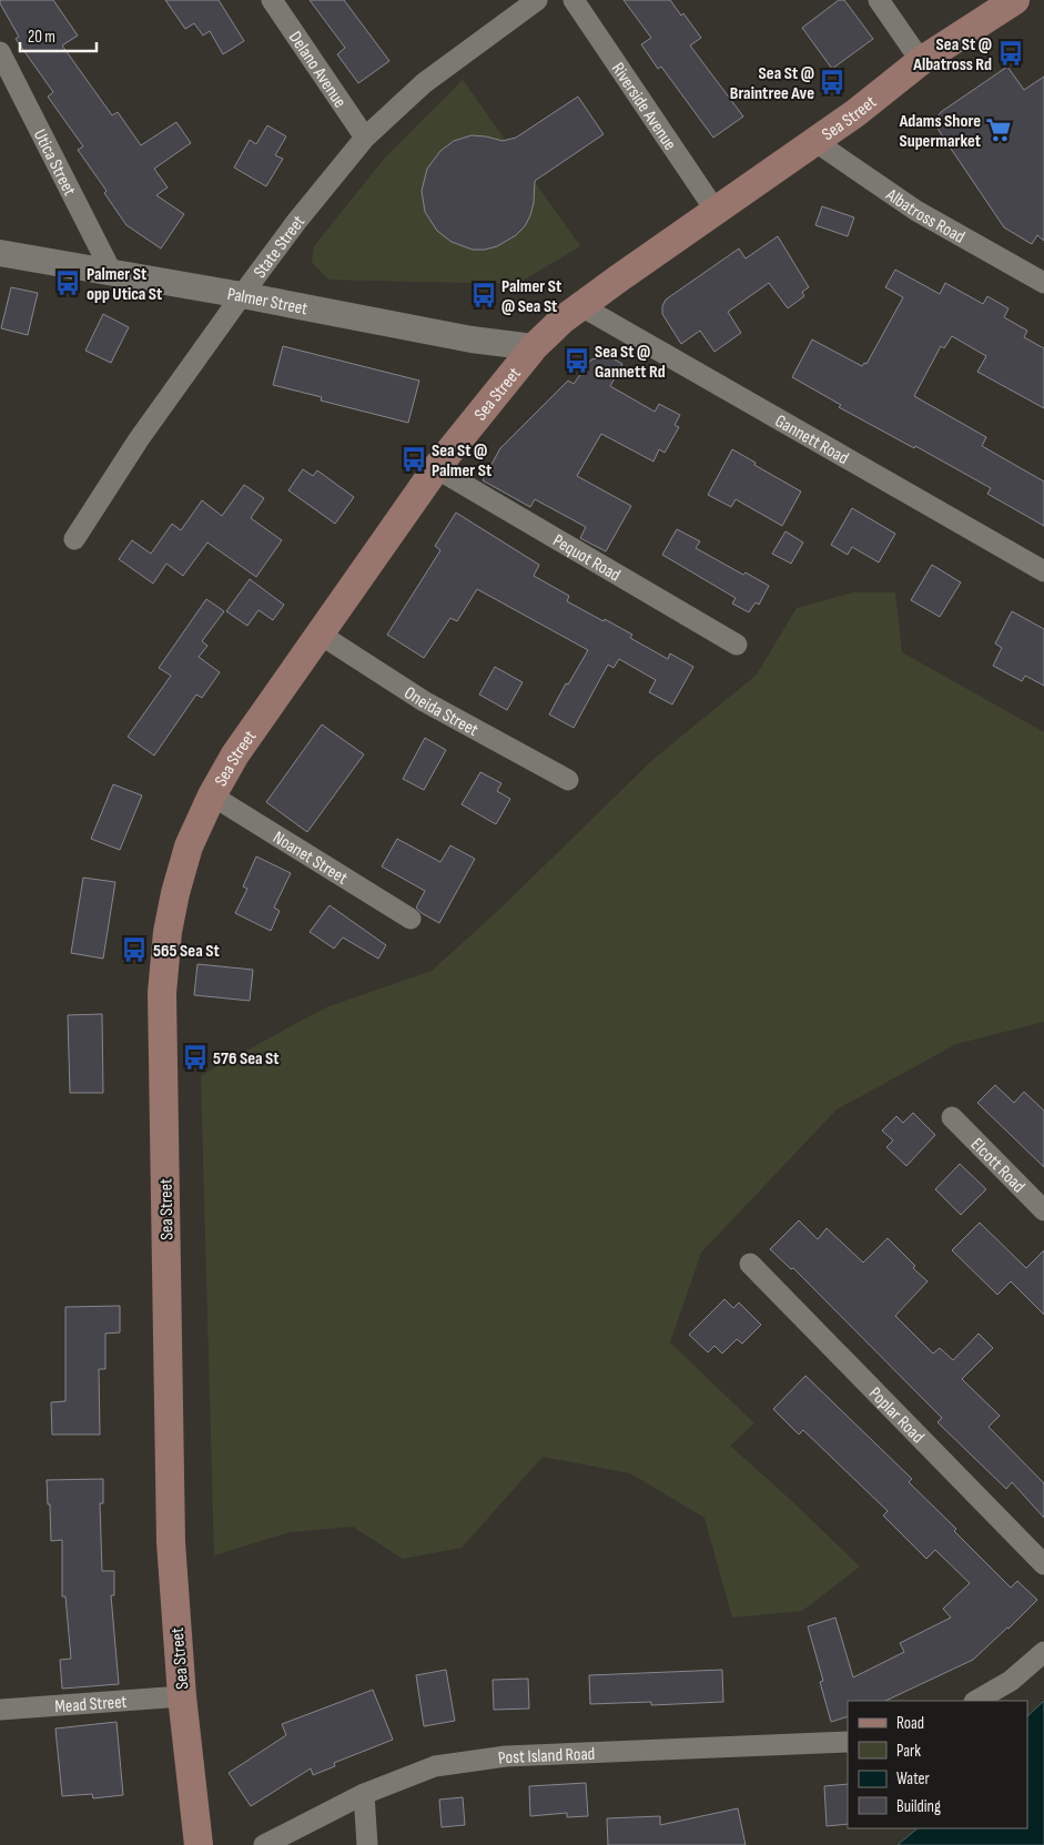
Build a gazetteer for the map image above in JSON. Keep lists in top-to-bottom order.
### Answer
{
  "streets": {
    "main road": ["Sea Street"],
    "street": [
      "Delano Avenue",
      "Riverside Avenue",
      "Utica Street",
      "Albatross Road",
      "State Street",
      "Palmer Street",
      "Gannett Road",
      "Pequot Road",
      "Oneida Street",
      "Noanet Street",
      "Elcott Road",
      "Poplar Road",
      "Mead Street",
      "Post Island Road"
    ]
  },
  "crossings": [
    ["Delano Avenue", "State Street"],
    ["Riverside Avenue", "Sea Street"],
    ["Sea Street", "Albatross Road"],
    ["Sea Street", "Palmer Street"],
    ["Sea Street", "Gannett Road"],
    ["Sea Street", "Pequot Road"],
    ["Sea Street", "Oneida Street"],
    ["Sea Street", "Noanet Street"],
    ["Sea Street", "Mead Street"],
    ["Utica Street", "Palmer Street"],
    ["State Street", "Palmer Street"]
  ],
  "places": {
    "bus stop": [
      "Sea St @ Albatross Rd",
      "Sea St @ Braintree Ave",
      "Palmer St opp Utica St",
      "Palmer St @ Sea St",
      "Sea St @ Gannett Rd",
      "Sea St @ Palmer St",
      "565 Sea St",
      "576 Sea St"
    ],
    "supermarket": ["Adams Shore Supermarket"]
  },
  "legend": [
    "Road",
    "Park",
    "Water",
    "Building"
  ],
  "scale_bar": "20 m"
}
